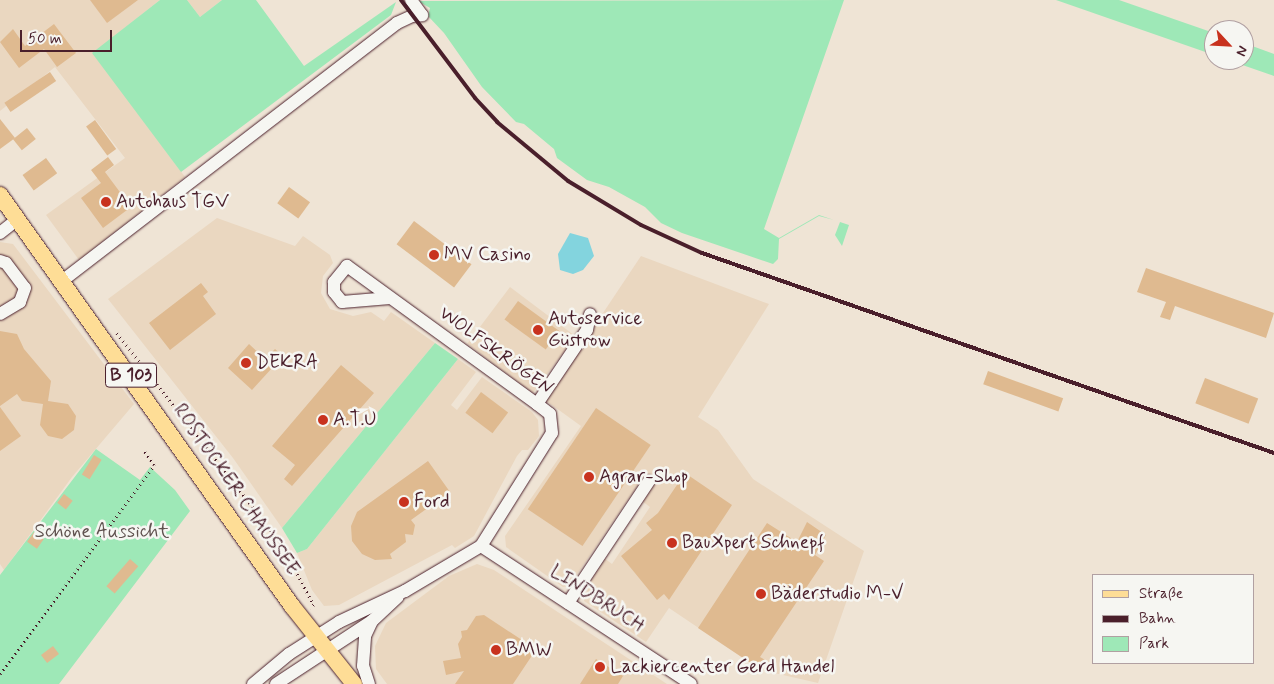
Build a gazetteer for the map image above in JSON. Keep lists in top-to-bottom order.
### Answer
{
  "streets": {
    "main road": ["B 103", "ROSTOCKER CHAUSSEE"],
    "street": ["WOLFSKRÖGEN", "LINDBRUCH"]
  },
  "crossings": [
    ["WOLFSKRÖGEN", "ROSTOCKER CHAUSSEE"],
    ["WOLFSKRÖGEN", "LINDBRUCH"]
  ],
  "parks": ["Schöne Aussicht"],
  "places": [
    "Autohaus TGV",
    "MV Casino",
    "Autoservice Güstrow",
    "DEKRA",
    "A.T.U",
    "Agrar-Shop",
    "Ford",
    "BauXpert Schnepf",
    "Bäderstudio M-V",
    "BMW",
    "Lackiercenter Gerd Handel"
  ],
  "legend": ["Straße", "Bahn", "Park"],
  "scale_bar": "50 m",
  "north": "bottom right"
}
